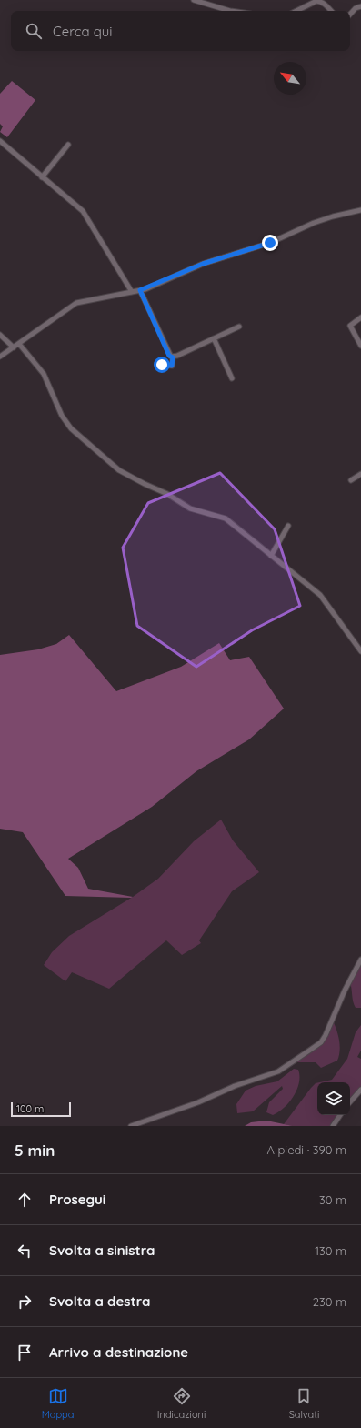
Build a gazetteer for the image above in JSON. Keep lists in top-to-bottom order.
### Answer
{
  "scale_bar": "100 m",
  "north": "top left",
  "page": {
    "search": "Cerca qui",
    "scale": "100 m",
    "heading": ["5 min", "A piedi · 390 m"],
    "list": [
      ["Prosegui", "30 m"],
      ["Svolta a sinistra", "130 m"],
      ["Svolta a destra", "230 m"],
      "Arrivo a destinazione"
    ],
    "nav": ["Mappa", "Indicazioni", "Salvati"]
  }
}
